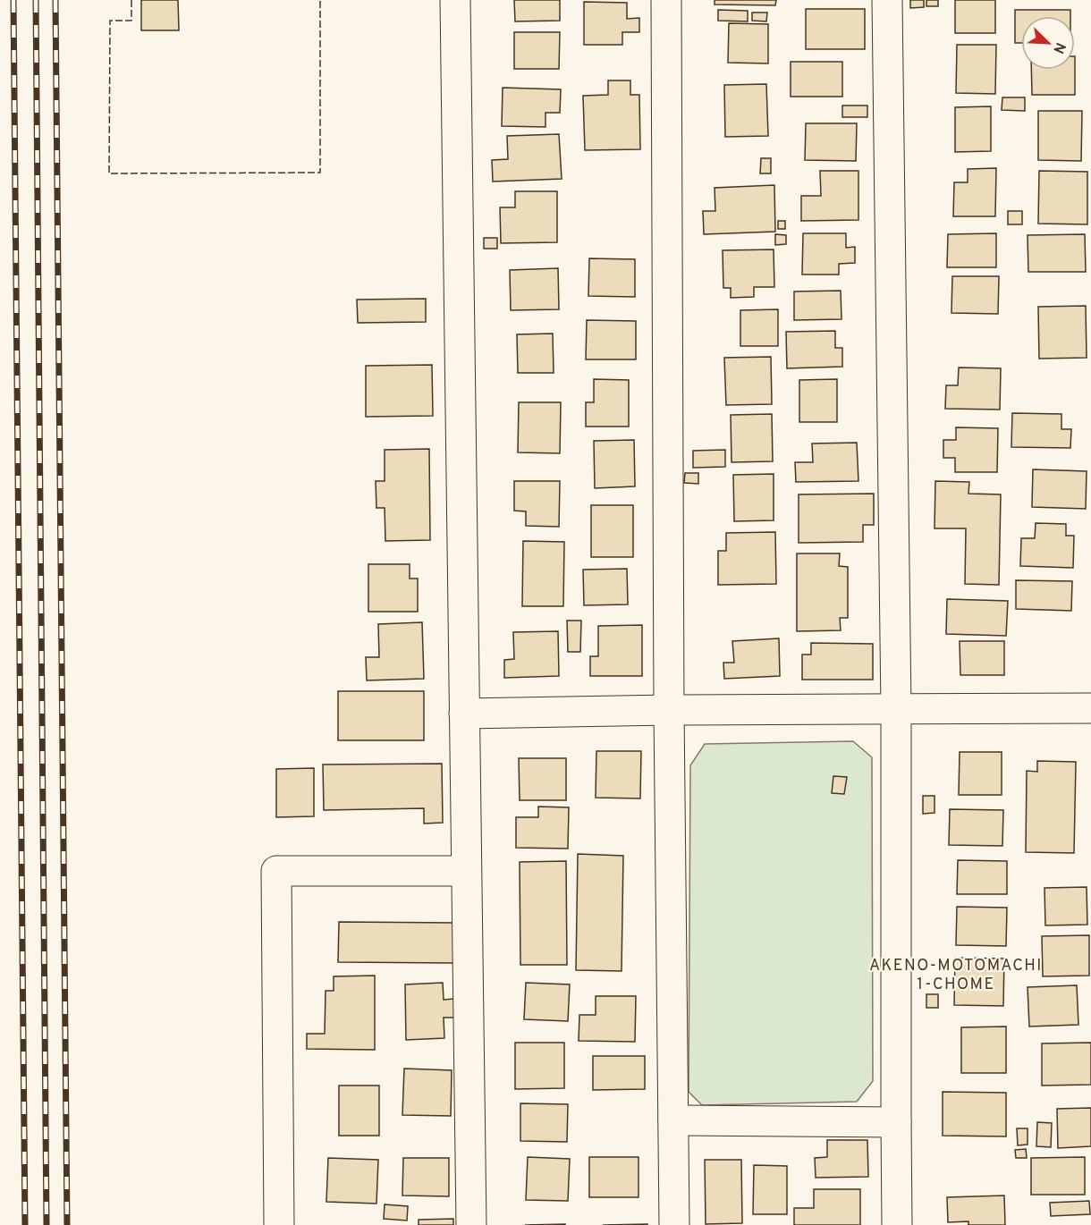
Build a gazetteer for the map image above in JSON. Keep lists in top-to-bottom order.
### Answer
{
  "districts": ["AKENO-MOTOMACHI 1-CHOME"],
  "north": "bottom right"
}
